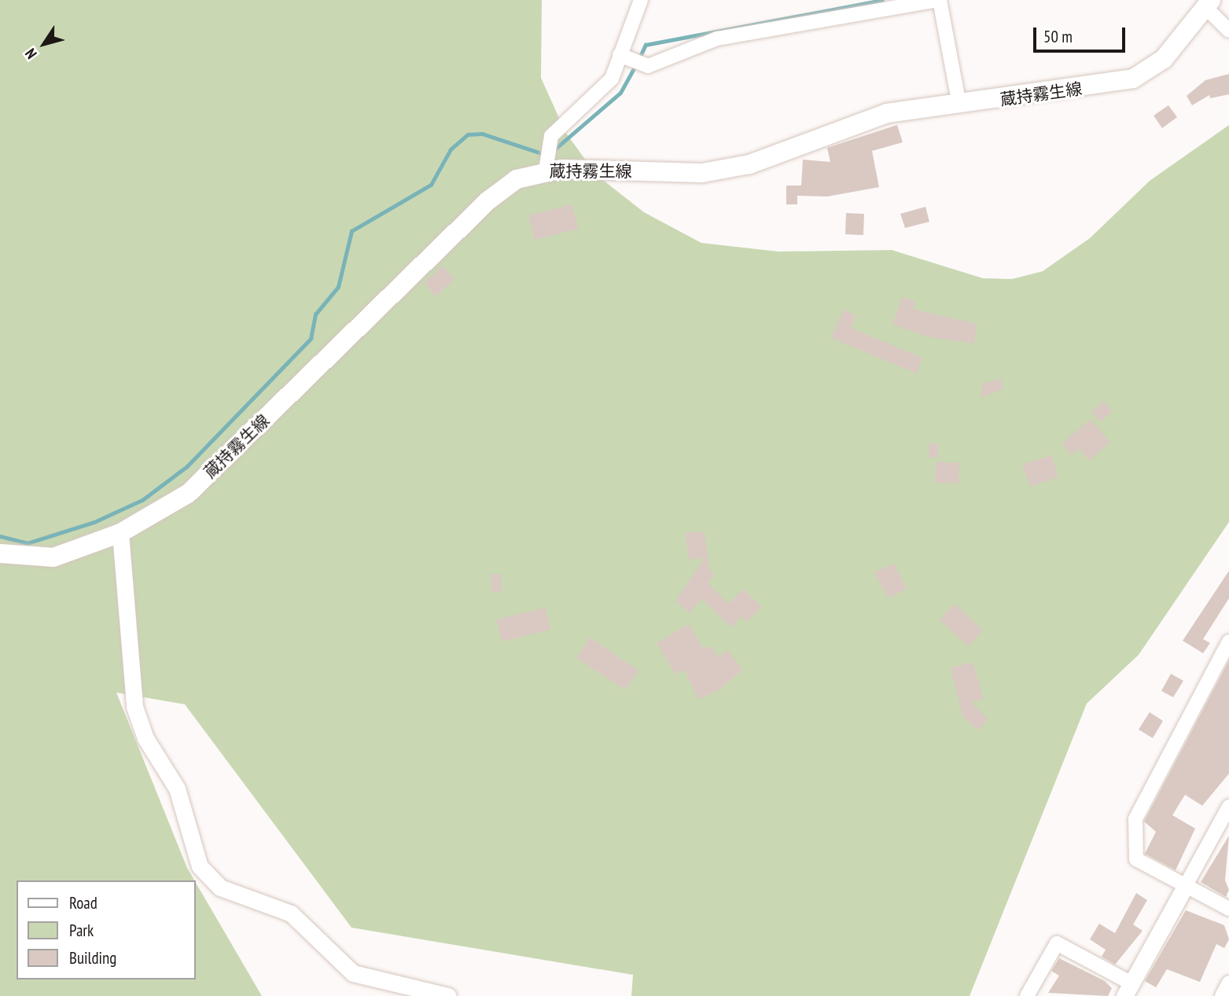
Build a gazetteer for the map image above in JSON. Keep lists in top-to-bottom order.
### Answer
{
  "streets": {
    "main road": ["蔵持霧生線"]
  },
  "legend": ["Road", "Park", "Building"],
  "scale_bar": "50 m",
  "north": "bottom left"
}
